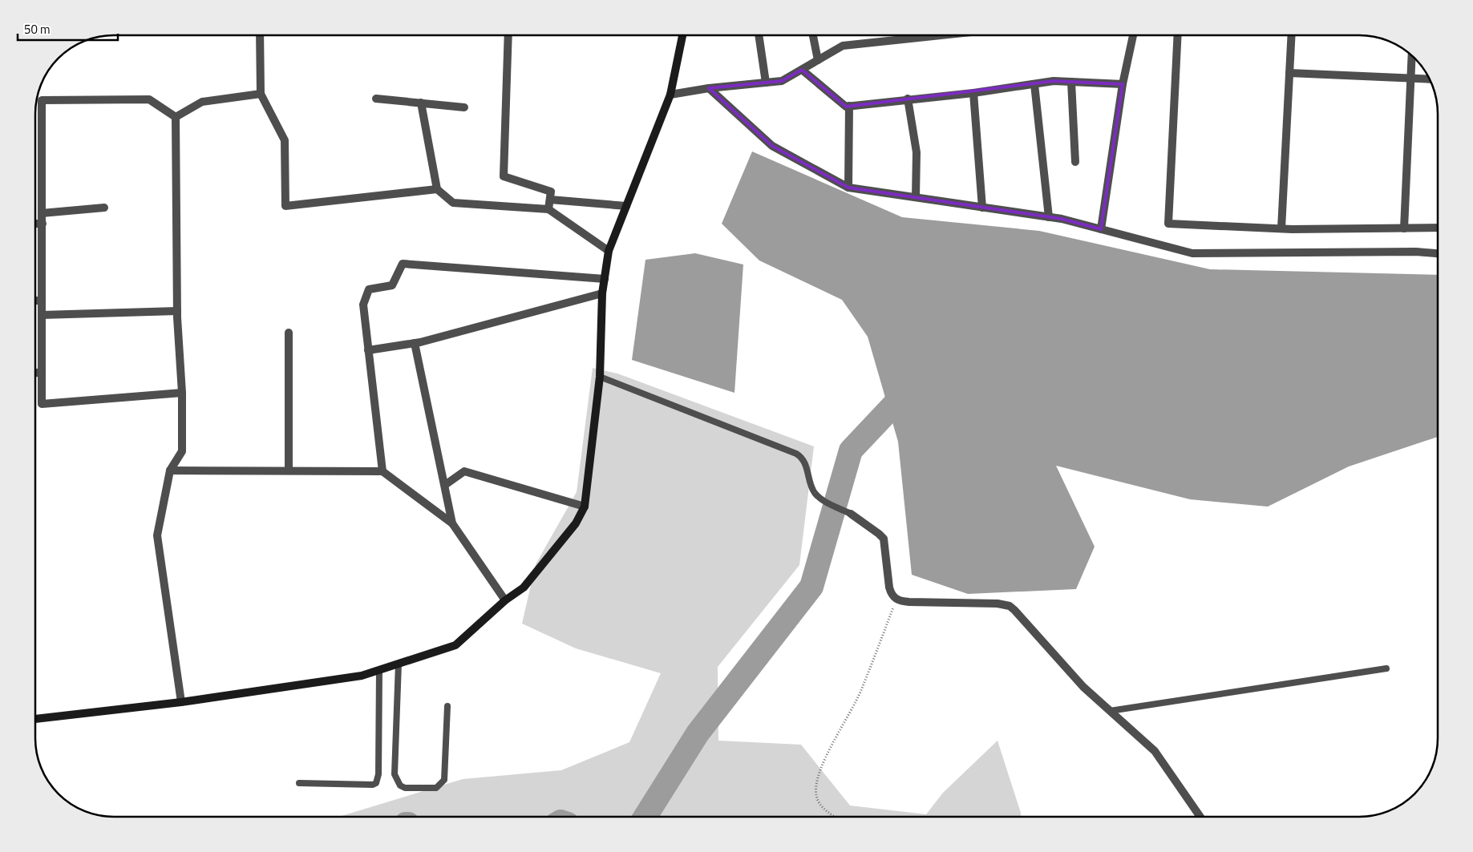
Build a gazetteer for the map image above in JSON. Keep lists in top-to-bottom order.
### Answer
{
  "scale_bar": "50 m"
}
